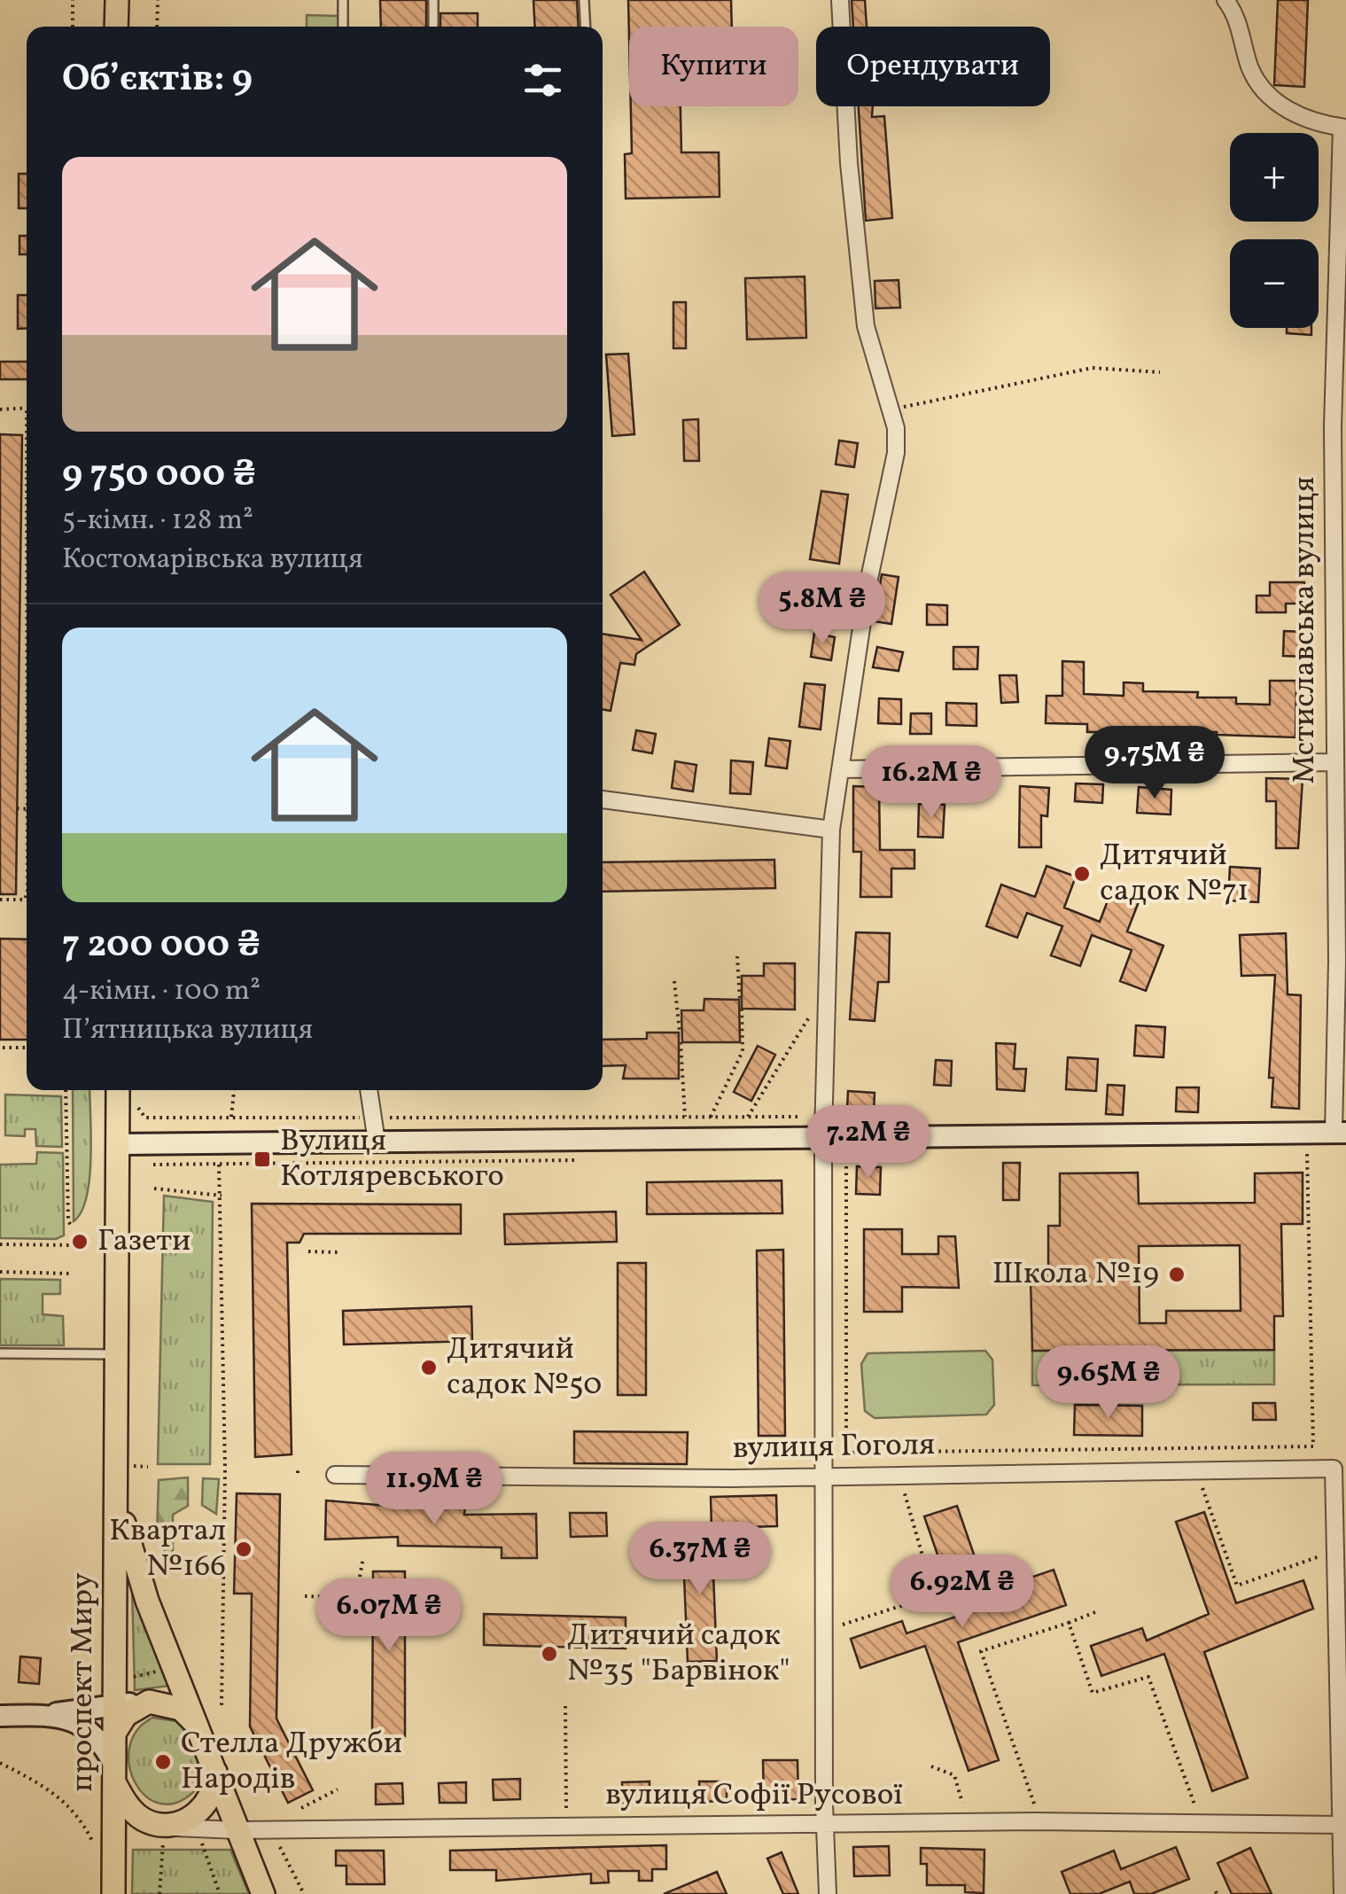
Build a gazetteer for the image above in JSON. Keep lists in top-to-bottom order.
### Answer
{
  "streets": {
    "main road": ["проспект Миру"],
    "street": ["Мстиславська вулиця", "вулиця Гоголя", "вулиця Софії Русової"]
  },
  "crossings": [
    ["проспект Миру", "вулиця Софії Русової"]
  ],
  "places": {
    "other": [
      "Дитячий садок №71",
      "Газети",
      "Школа №19",
      "Дитячий садок №50",
      "Квартал №166",
      "Дитячий садок №35 \"Барвінок\"",
      "Стелла Дружби Народiв"
    ],
    "transit": ["Вулиця Котляревського"]
  },
  "page": {
    "chip": ["Купити", "Орендувати"],
    "heading": "Об’єктів: 9",
    "map_buttons": ["+", "−"],
    "list": [
      {
        "name": "9 750 000 ₴",
        "note": "5-кімн. · 128 m² · Костомарівська вулиця"
      },
      {
        "name": "7 200 000 ₴",
        "note": "4-кімн. · 100 m² · Пʼятницька вулиця"
      }
    ],
    "price": [
      "5.8M ₴",
      "9.75M ₴",
      "16.2M ₴",
      "7.2M ₴",
      "9.65M ₴",
      "11.9M ₴",
      "6.37M ₴",
      "6.92M ₴",
      "6.07M ₴"
    ]
  }
}
